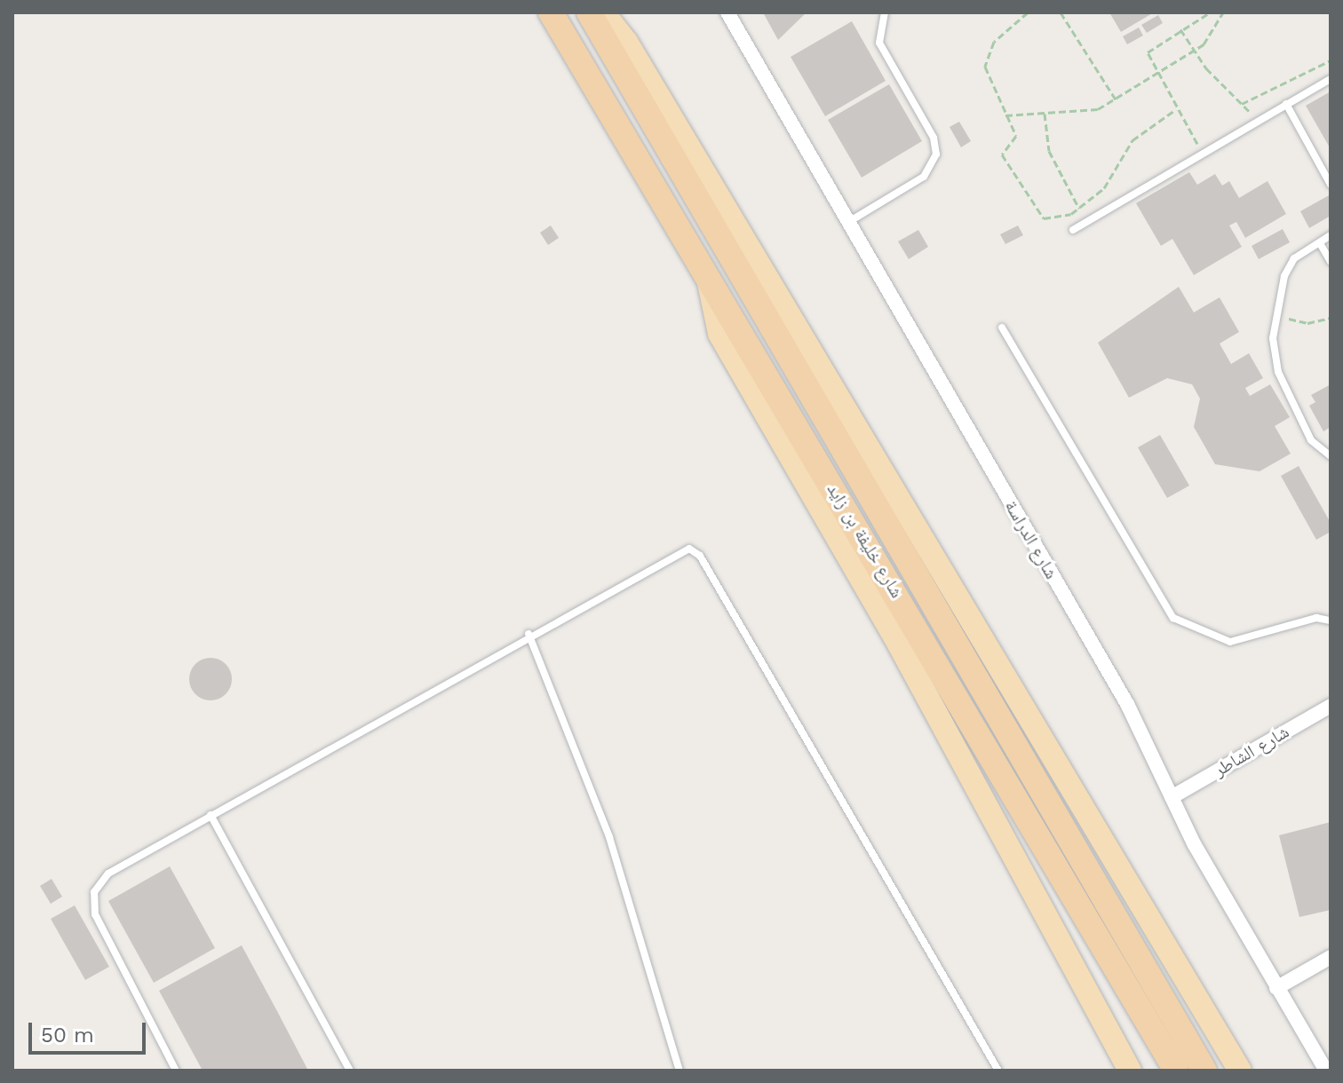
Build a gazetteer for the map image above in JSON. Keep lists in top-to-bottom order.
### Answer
{
  "streets": {
    "highway": ["شارع خليفة بن زايد"],
    "street": ["شارع الدراسة", "شارع الشاطر"]
  },
  "crossings": [
    ["شارع الدراسة", "شارع الشاطر"]
  ],
  "scale_bar": "50 m"
}
